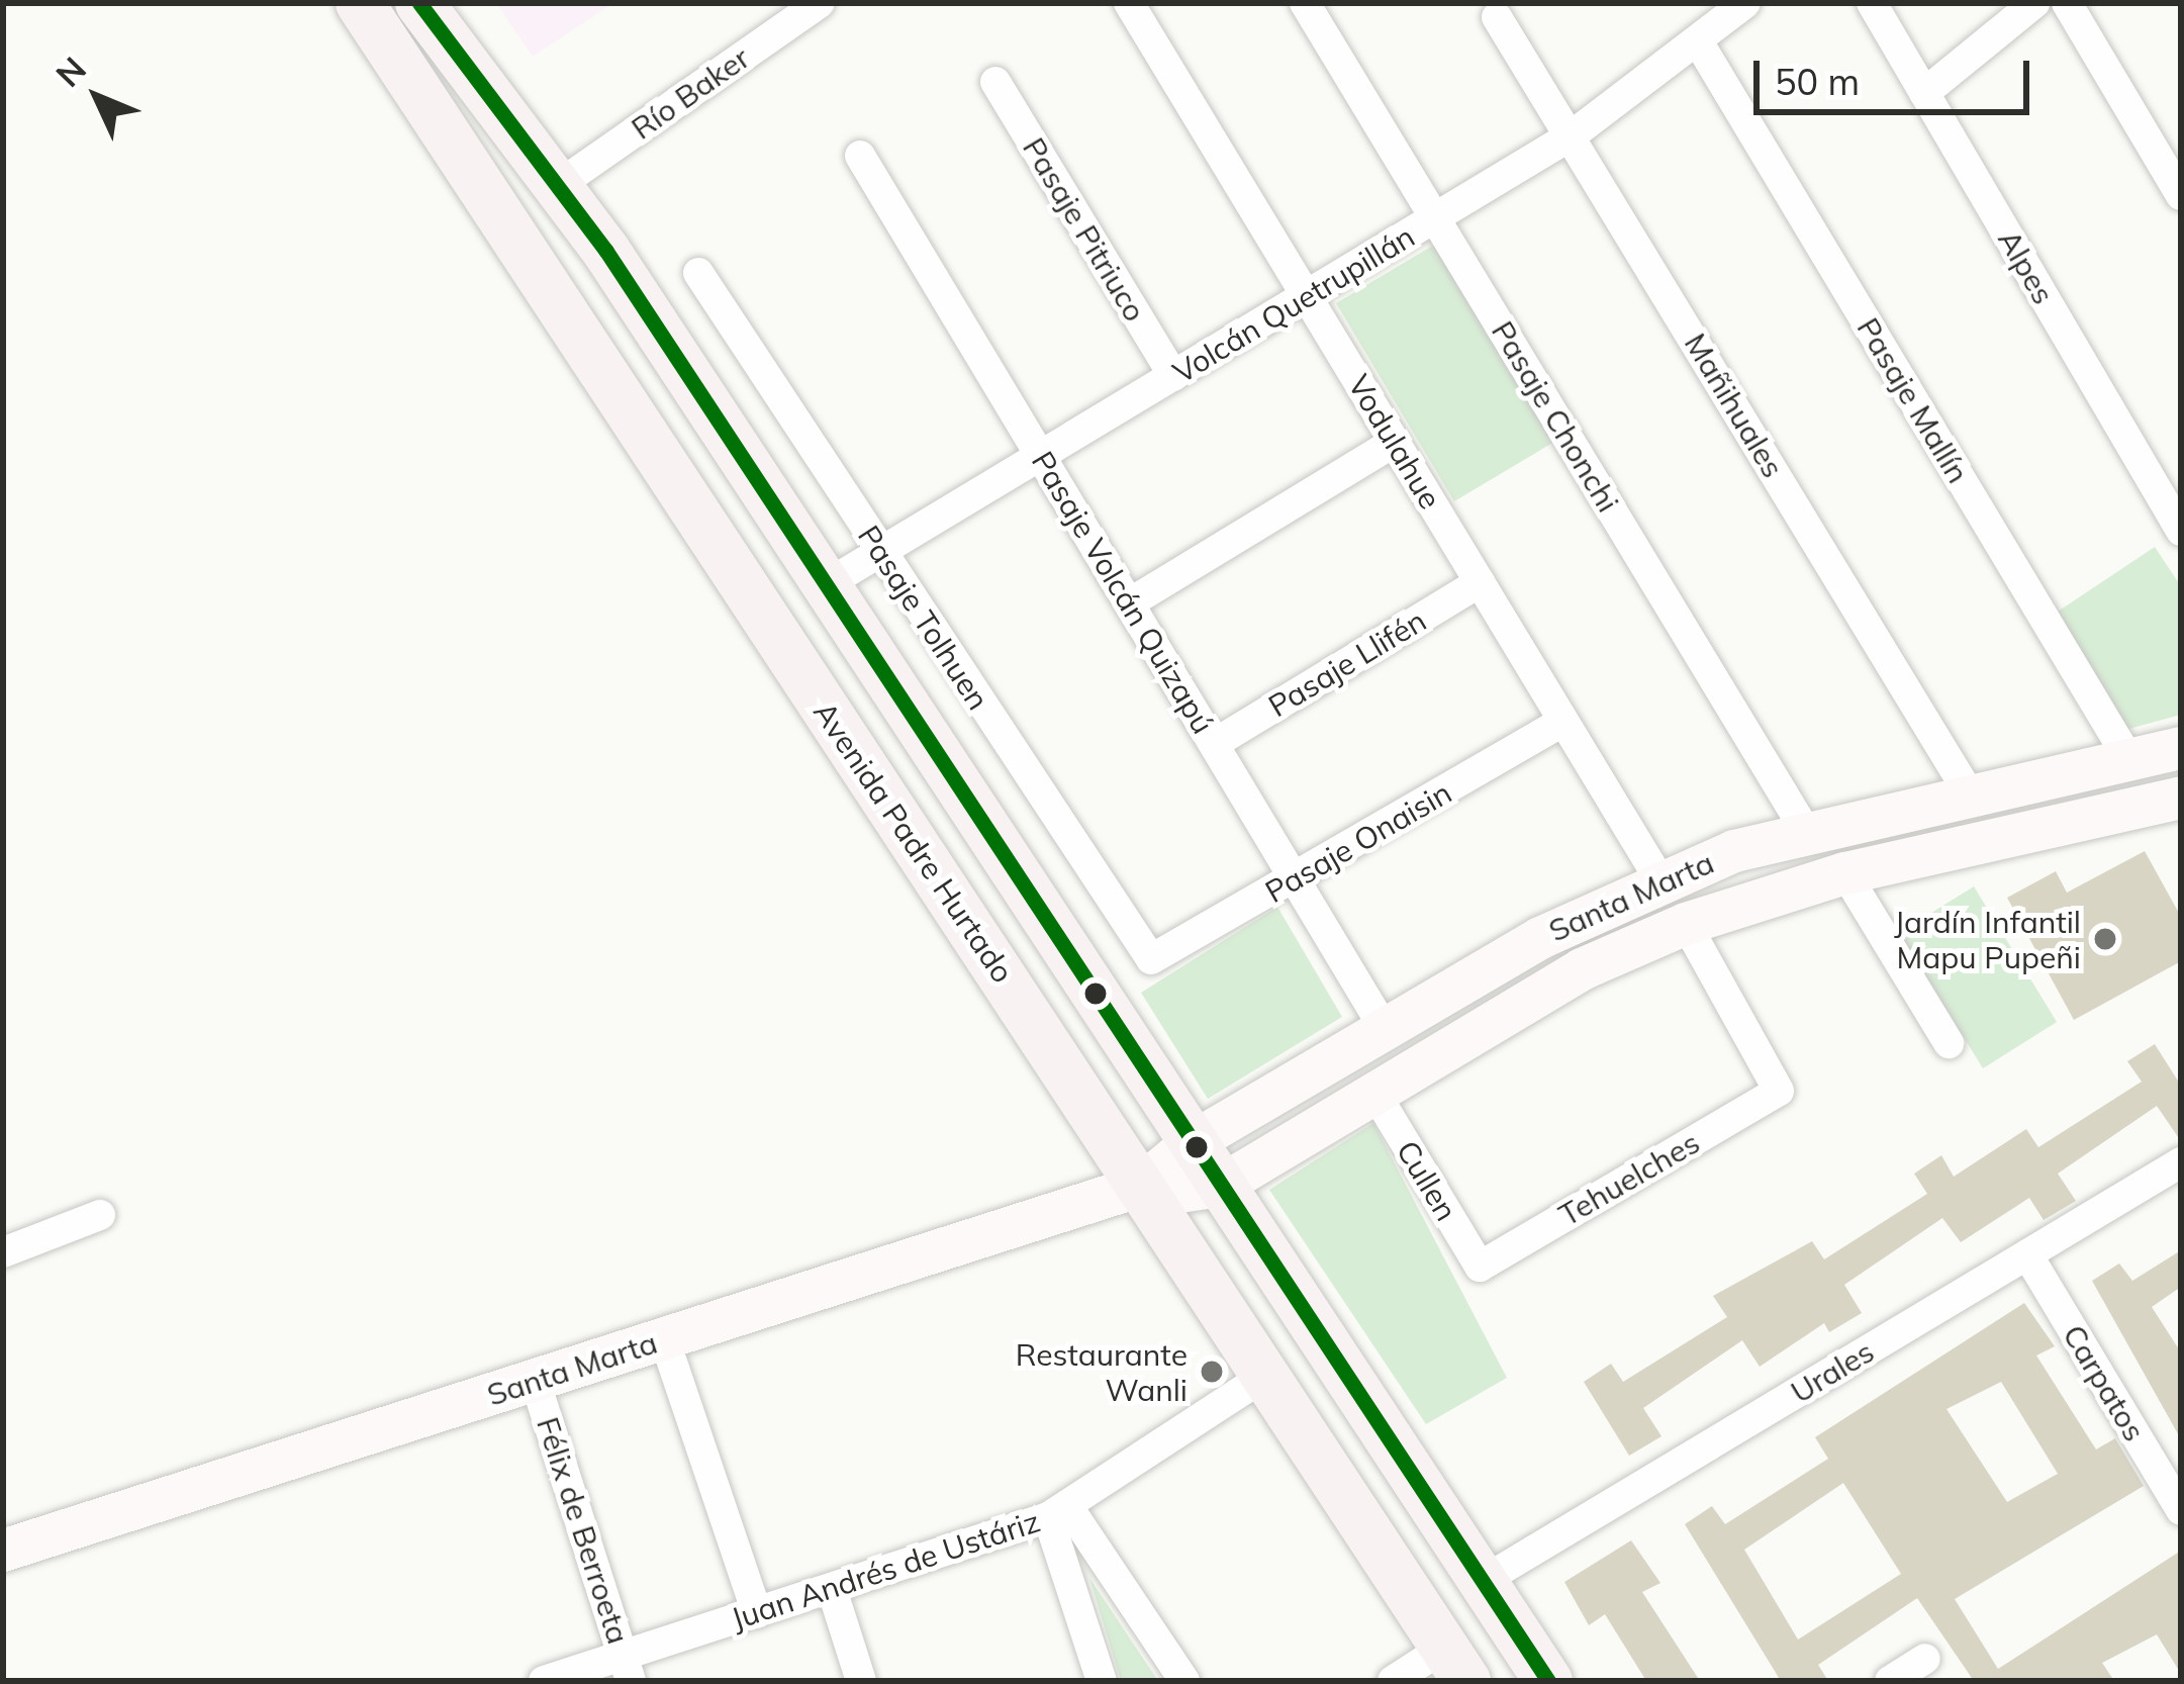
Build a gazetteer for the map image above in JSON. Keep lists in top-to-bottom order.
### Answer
{
  "streets": {
    "main road": ["Avenida Padre Hurtado"],
    "street": [
      "Río Baker",
      "Pasaje Pitriuco",
      "Alpes",
      "Volcán Quetrupillán",
      "Pasaje Mallín",
      "Mañihuales",
      "Pasaje Chonchi",
      "Vodulahue",
      "Pasaje Volcán Quizapú",
      "Pasaje Tolhuen",
      "Pasaje Llifén",
      "Pasaje Onaisin",
      "Santa Marta",
      "Tehuelches",
      "Cullen",
      "Urales",
      "Carpatos",
      "Félix de Berroeta",
      "Juan Andrés de Ustáriz"
    ]
  },
  "crossings": [
    ["Pasaje Pitriuco", "Volcán Quetrupillán"],
    ["Volcán Quetrupillán", "Pasaje Mallín"],
    ["Volcán Quetrupillán", "Mañihuales"],
    ["Volcán Quetrupillán", "Pasaje Chonchi"],
    ["Volcán Quetrupillán", "Vodulahue"],
    ["Volcán Quetrupillán", "Pasaje Volcán Quizapú"],
    ["Volcán Quetrupillán", "Pasaje Tolhuen"],
    ["Pasaje Mallín", "Santa Marta"],
    ["Mañihuales", "Santa Marta"],
    ["Pasaje Chonchi", "Santa Marta"],
    ["Vodulahue", "Pasaje Llifén"],
    ["Vodulahue", "Pasaje Onaisin"],
    ["Vodulahue", "Santa Marta"],
    ["Pasaje Volcán Quizapú", "Pasaje Llifén"],
    ["Pasaje Volcán Quizapú", "Pasaje Onaisin"],
    ["Pasaje Volcán Quizapú", "Santa Marta"],
    ["Pasaje Tolhuen", "Pasaje Onaisin"],
    ["Avenida Padre Hurtado", "Santa Marta"],
    ["Avenida Padre Hurtado", "Juan Andrés de Ustáriz"],
    ["Santa Marta", "Tehuelches"],
    ["Santa Marta", "Cullen"],
    ["Santa Marta", "Félix de Berroeta"],
    ["Tehuelches", "Cullen"],
    ["Urales", "Carpatos"],
    ["Félix de Berroeta", "Juan Andrés de Ustáriz"]
  ],
  "places": ["Jardín Infantil Mapu Pupeñi", "Restaurante Wanli"],
  "scale_bar": "50 m",
  "north": "top left"
}
